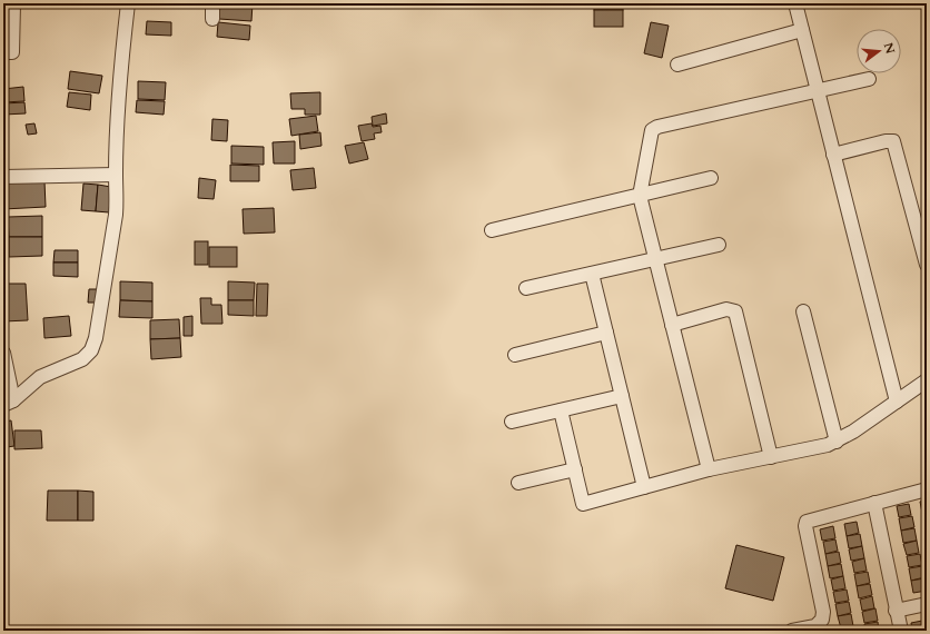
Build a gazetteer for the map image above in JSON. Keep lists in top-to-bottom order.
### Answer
{
  "north": "right"
}
